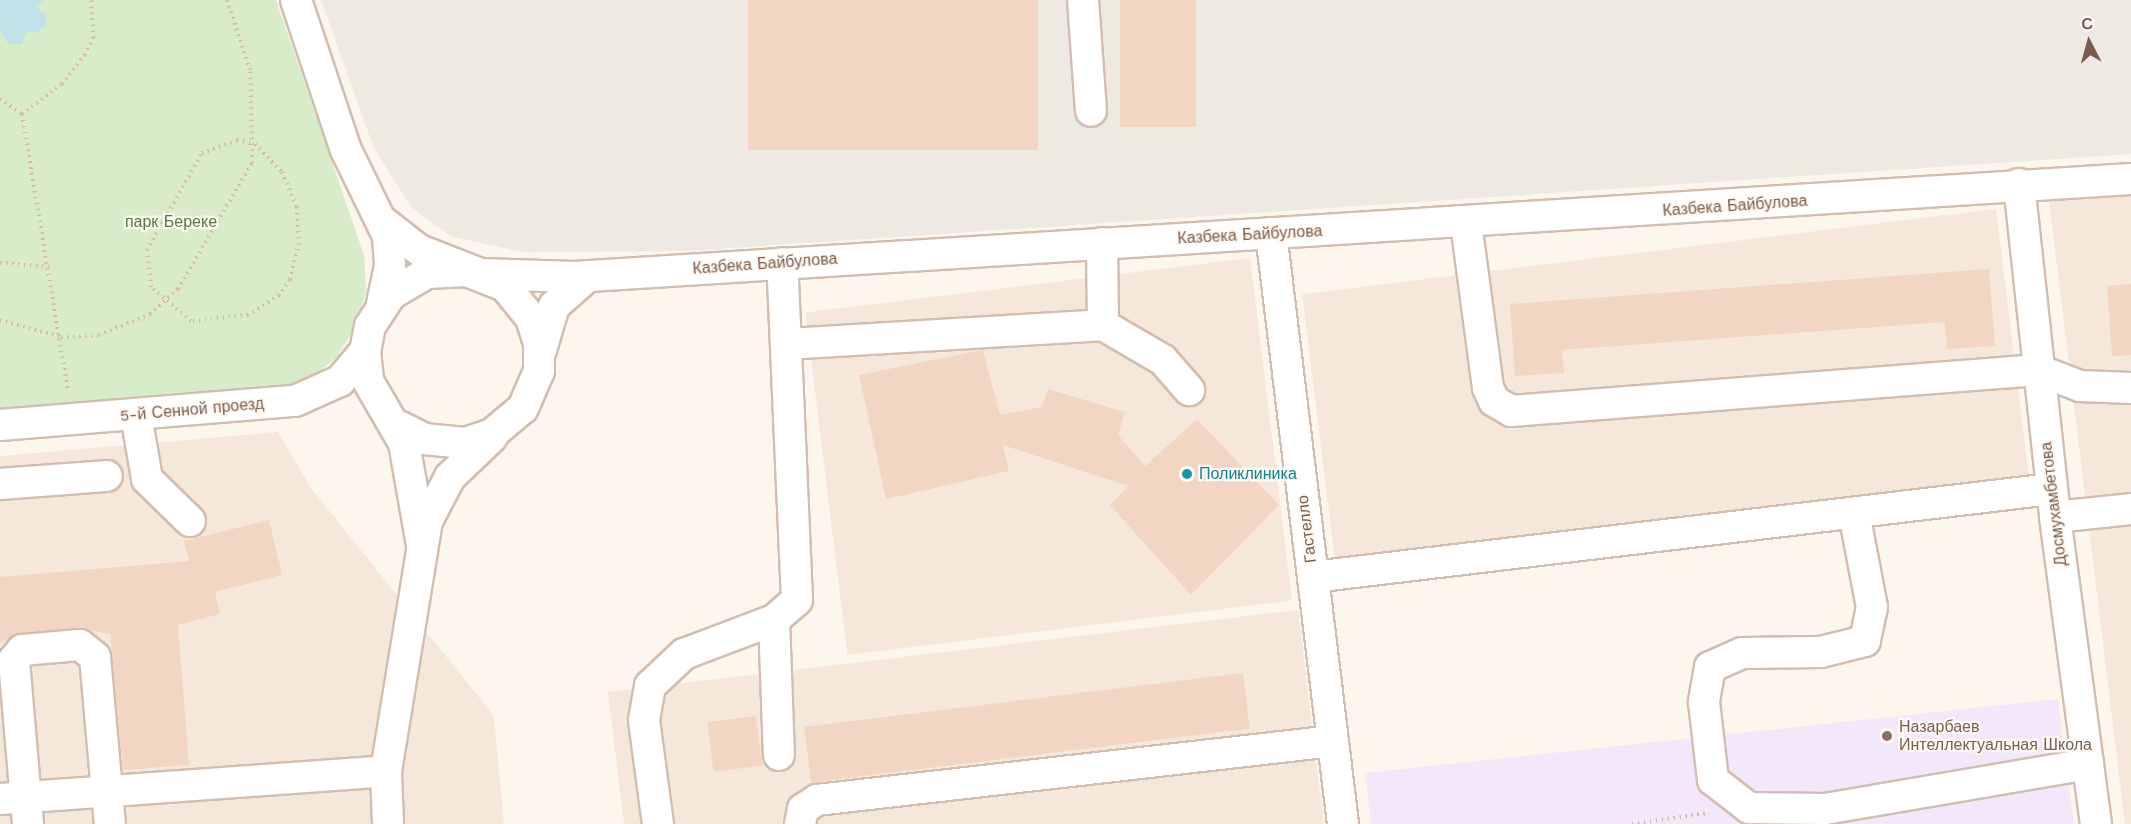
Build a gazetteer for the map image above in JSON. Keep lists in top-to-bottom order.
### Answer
{
  "streets": {
    "street": [
      "Казбека Байбулова",
      "5-й Сенной проезд",
      "Досмухамбетова",
      "Гастелло"
    ]
  },
  "crossings": [
    ["Казбека Байбулова", "5-й Сенной проезд"],
    ["Казбека Байбулова", "Досмухамбетова"],
    ["Казбека Байбулова", "Гастелло"]
  ],
  "parks": ["парк Береке"],
  "places": ["Поликлиника", "Назарбаев Интеллектуальная Школа"],
  "north": "top"
}
